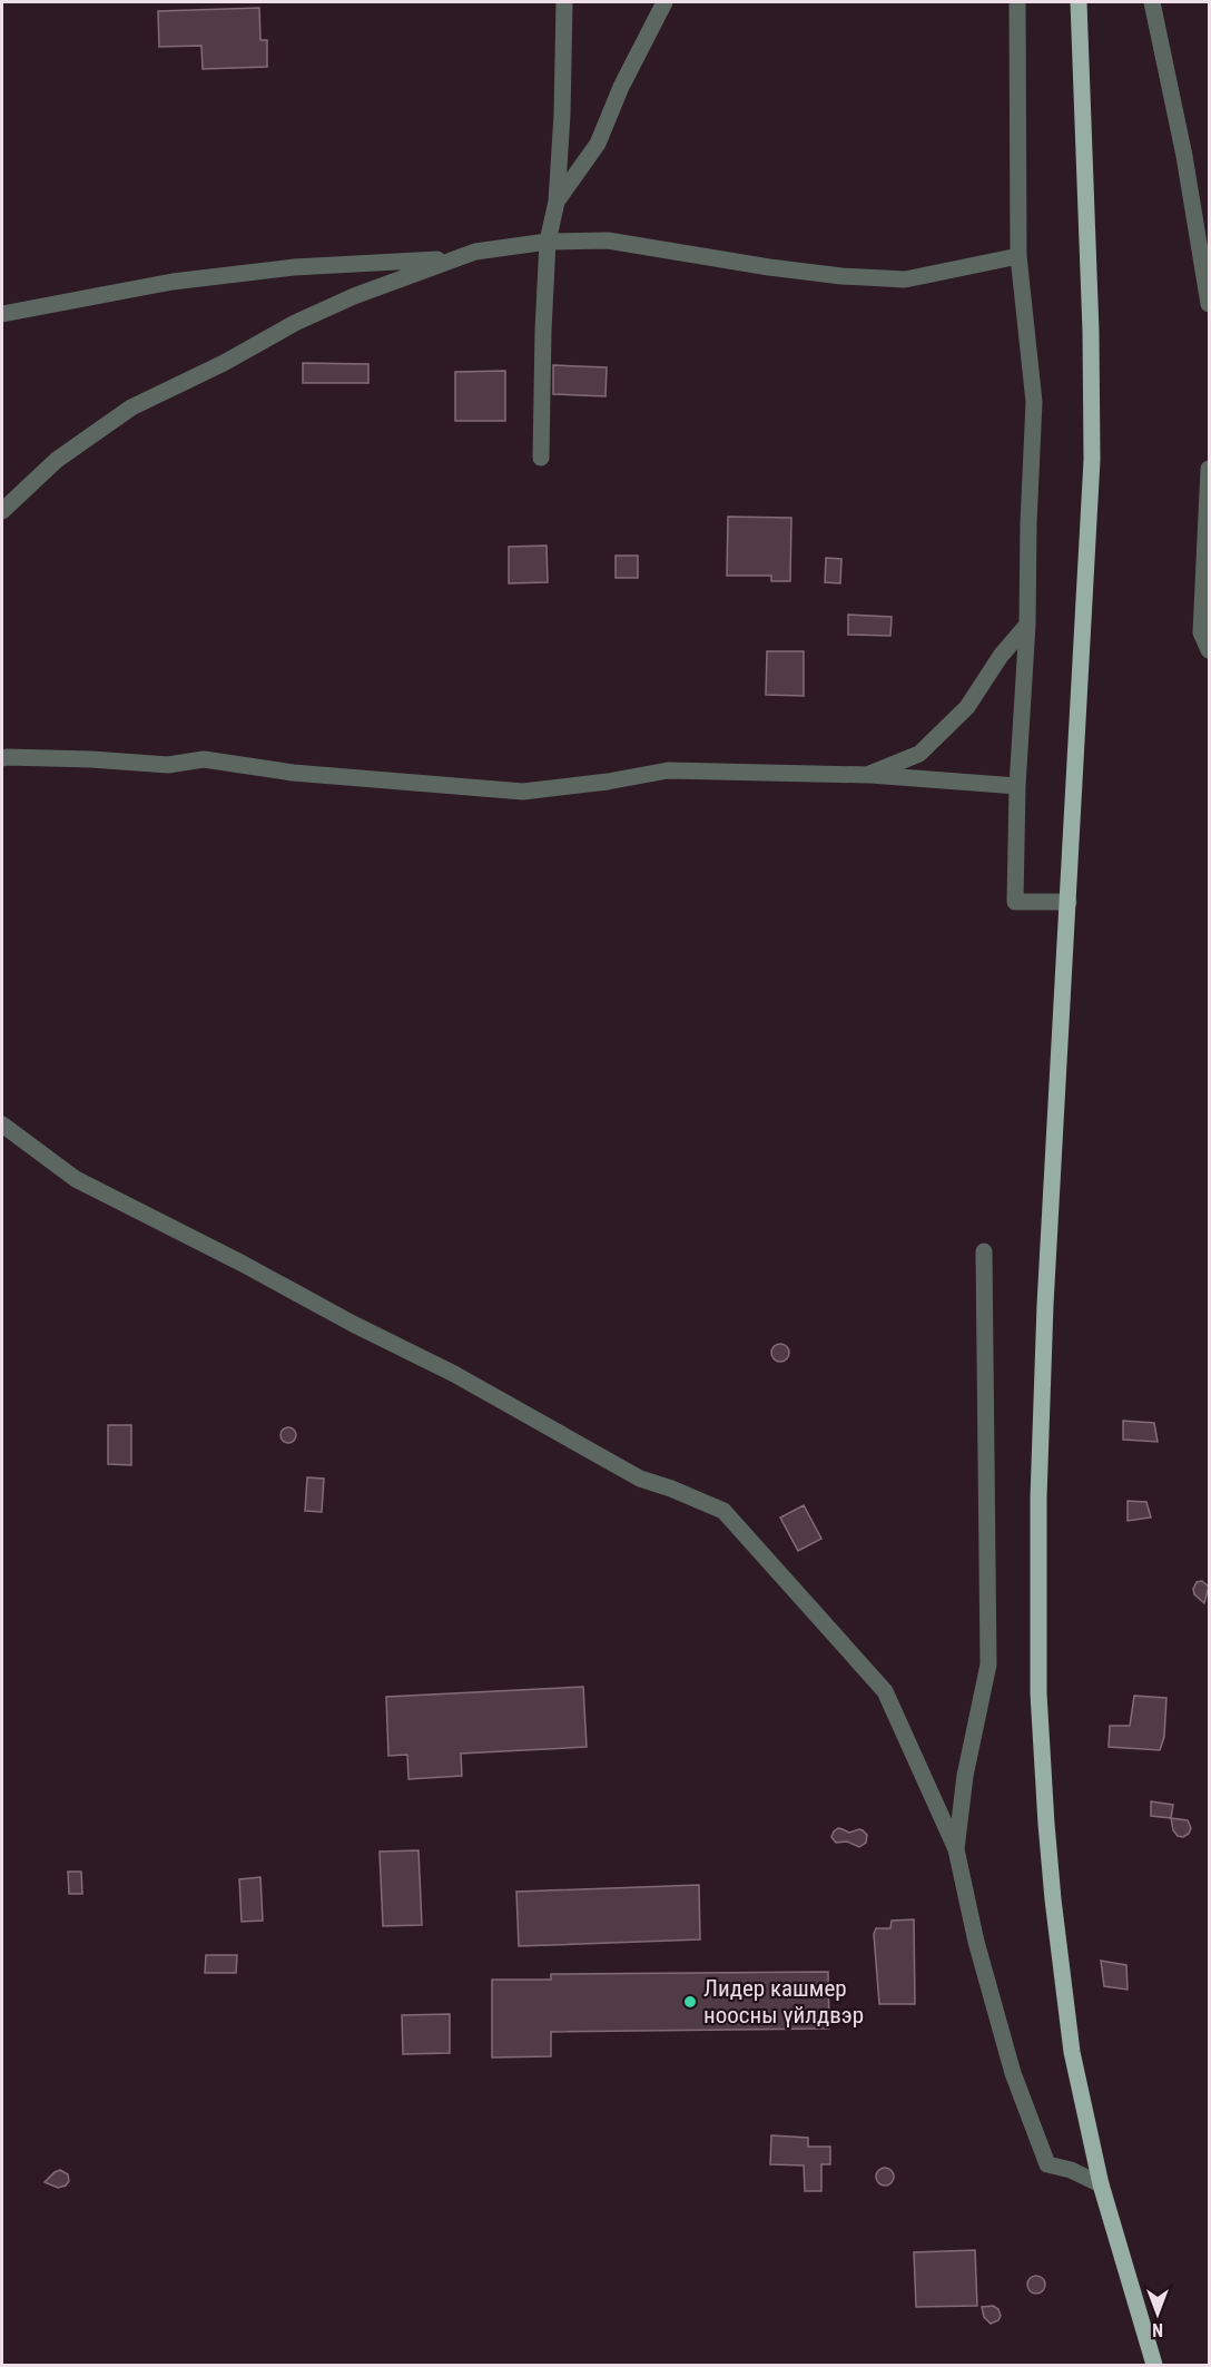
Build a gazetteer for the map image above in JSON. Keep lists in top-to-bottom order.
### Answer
{
  "places": ["Лидер кашмер ноосны үйлдвэр"],
  "north": "bottom"
}
